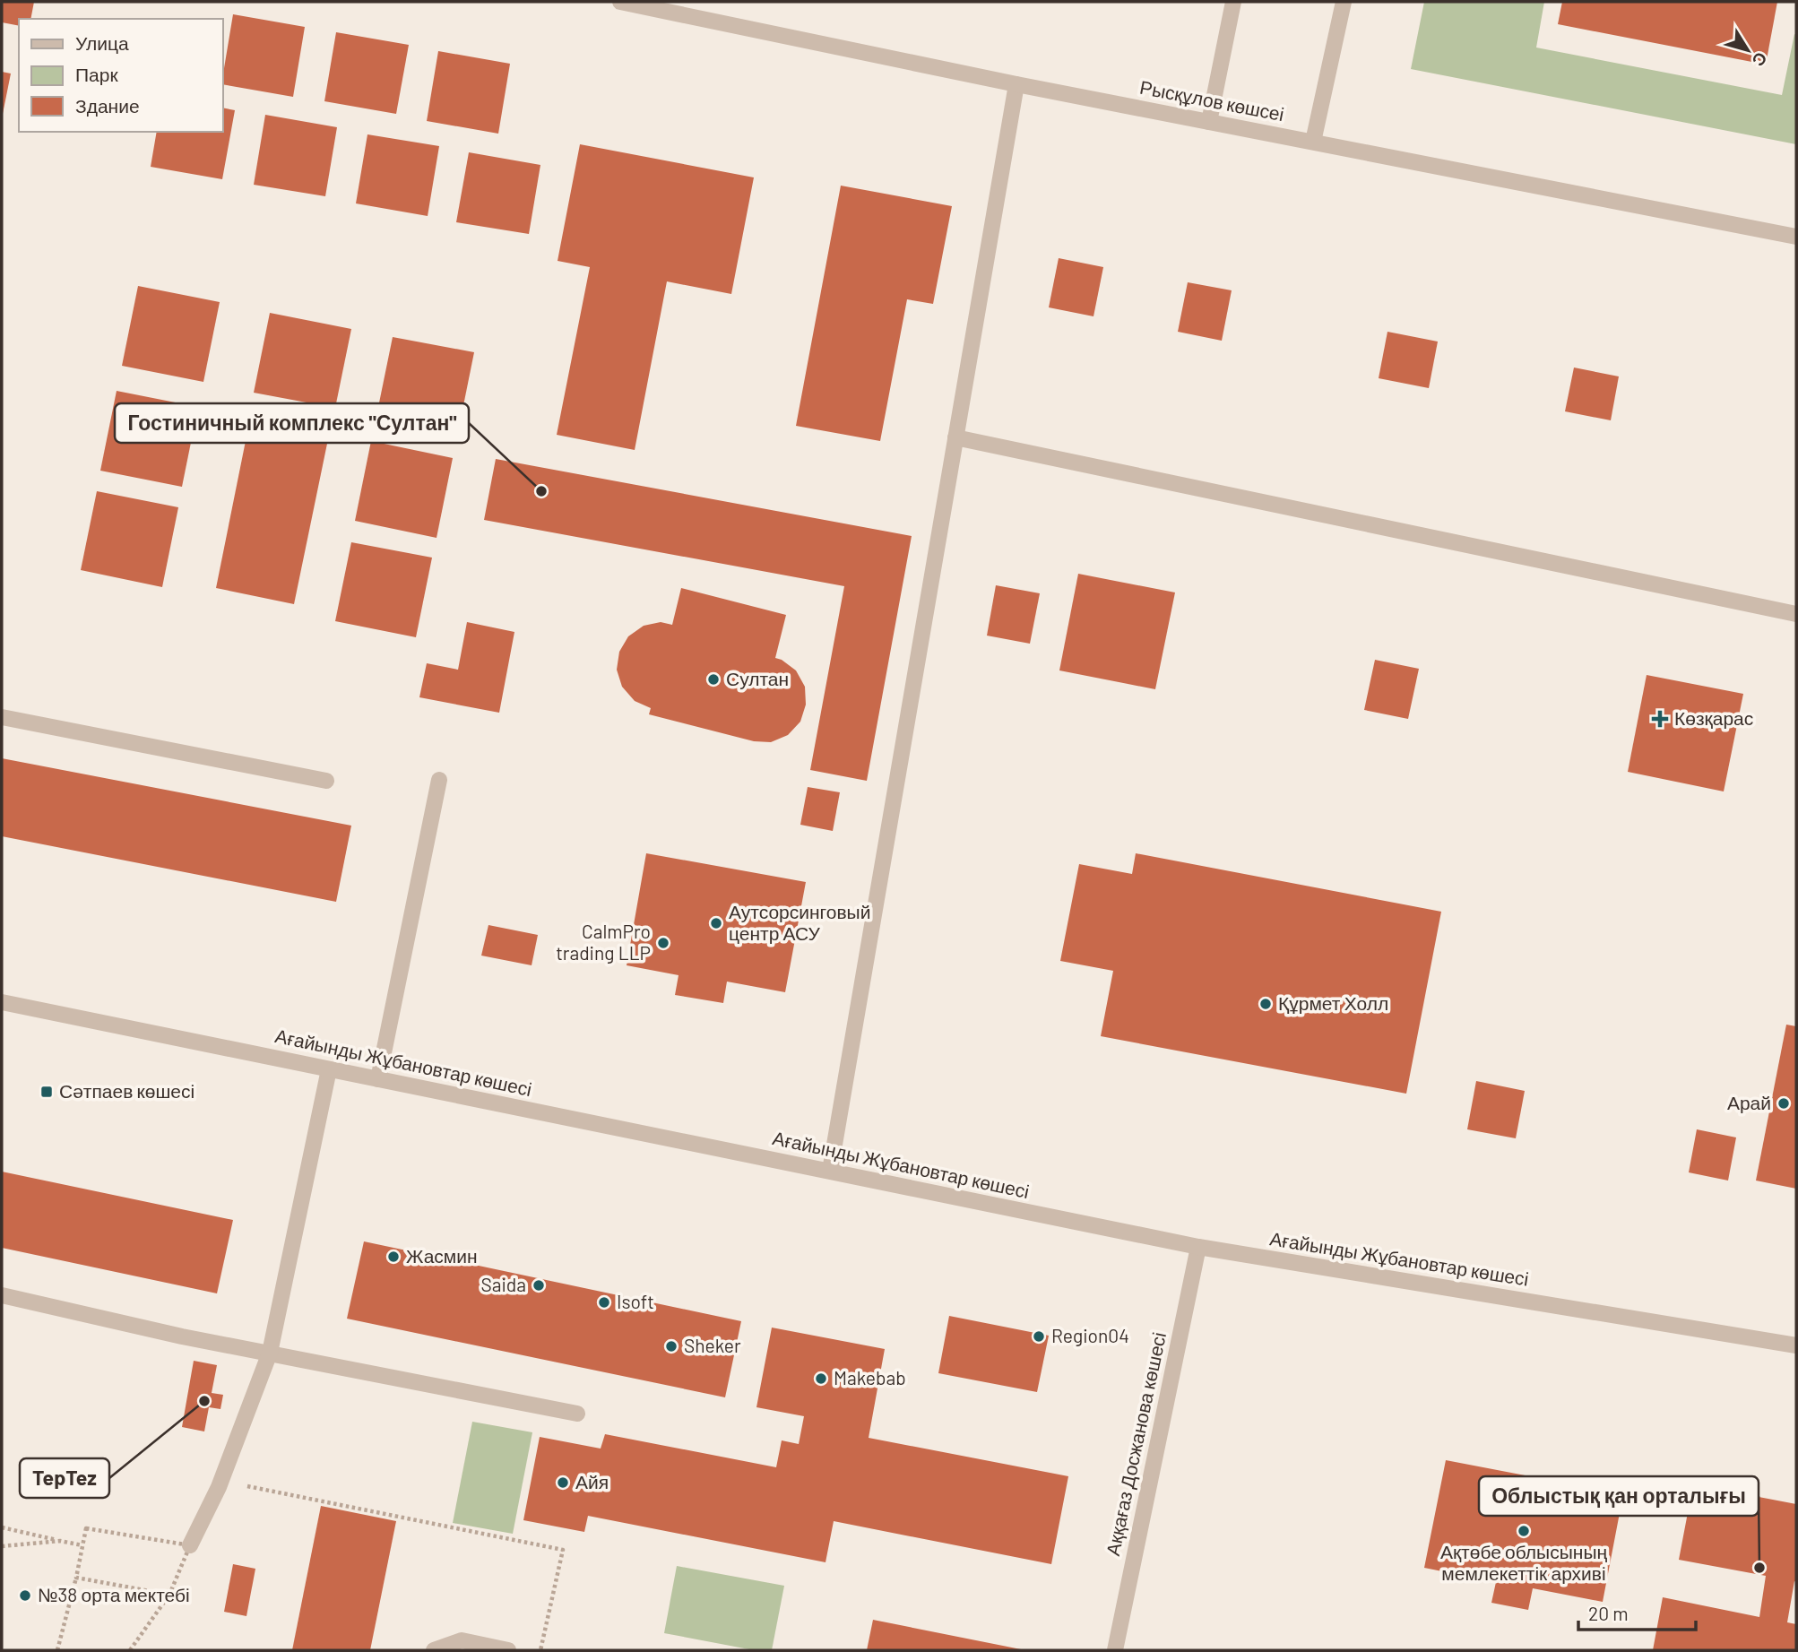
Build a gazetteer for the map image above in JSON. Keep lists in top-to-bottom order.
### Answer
{
  "streets": {
    "street": ["Рысқұлов көшсеі", "Ағайынды Жұбановтар көшесі", "Аққағаз Досжанова көшесі"]
  },
  "crossings": [
    ["Ағайынды Жұбановтар көшесі", "Аққағаз Досжанова көшесі"]
  ],
  "places": {
    "other": [
      "Гостиничный комплекс \"Султан\"",
      "Султан",
      "Аутсорсинговый центр АСУ",
      "CalmPro trading LLP",
      "Құрмет Холл",
      "Арай",
      "Жасмин",
      "Saida",
      "Isoft",
      "Region04",
      "Sheker",
      "Makebab",
      "TepTez",
      "Айя",
      "Ақтөбе облысының мемлекеттік архиві",
      "Облыстық қан орталығы",
      "№38 орта мектебі"
    ],
    "health": ["Көзқарас"],
    "transit": ["Сәтпаев көшесі"]
  },
  "legend": ["Улица", "Парк", "Здание"],
  "scale_bar": "20 m",
  "north": "bottom right"
}
